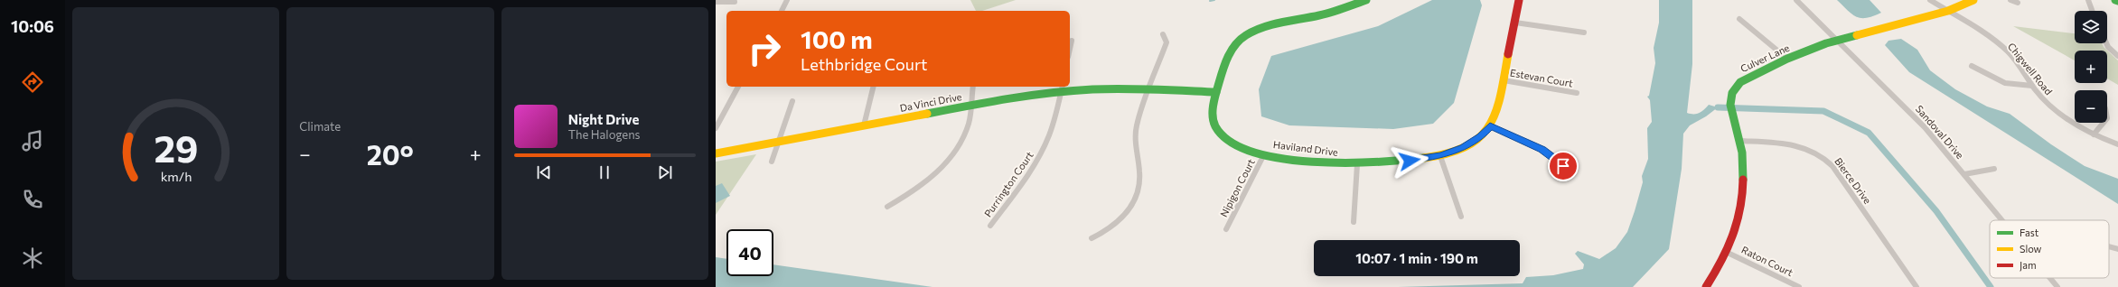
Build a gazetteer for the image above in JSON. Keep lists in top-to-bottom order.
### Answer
{
  "streets": {
    "street": [
      "Culver Lane",
      "Chigwell Road",
      "Estevan Court",
      "Da Vinci Drive",
      "Sandoval Drive",
      "Haviland Drive",
      "Bierce Drive",
      "Purrington Court",
      "Nipigon Court",
      "Raton Court"
    ]
  },
  "crossings": [
    ["Culver Lane", "Chigwell Road"],
    ["Culver Lane", "Sandoval Drive"],
    ["Culver Lane", "Bierce Drive"],
    ["Culver Lane", "Raton Court"],
    ["Estevan Court", "Haviland Drive"],
    ["Da Vinci Drive", "Haviland Drive"],
    ["Da Vinci Drive", "Purrington Court"],
    ["Haviland Drive", "Nipigon Court"]
  ],
  "legend": ["Fast", "Slow", "Jam"],
  "page": {
    "tabs": "10:06",
    "tile": "Climate",
    "map_buttons": ["+", "−"],
    "turn": ["100 m", "Lethbridge Court"],
    "song": ["Night Drive", "The Halogens"],
    "heat": ["−", "20°", "+"],
    "limit": "40",
    "trip": "10:07 · 1 min · 190 m",
    "gauge": ["29", "km/h"]
  }
}
